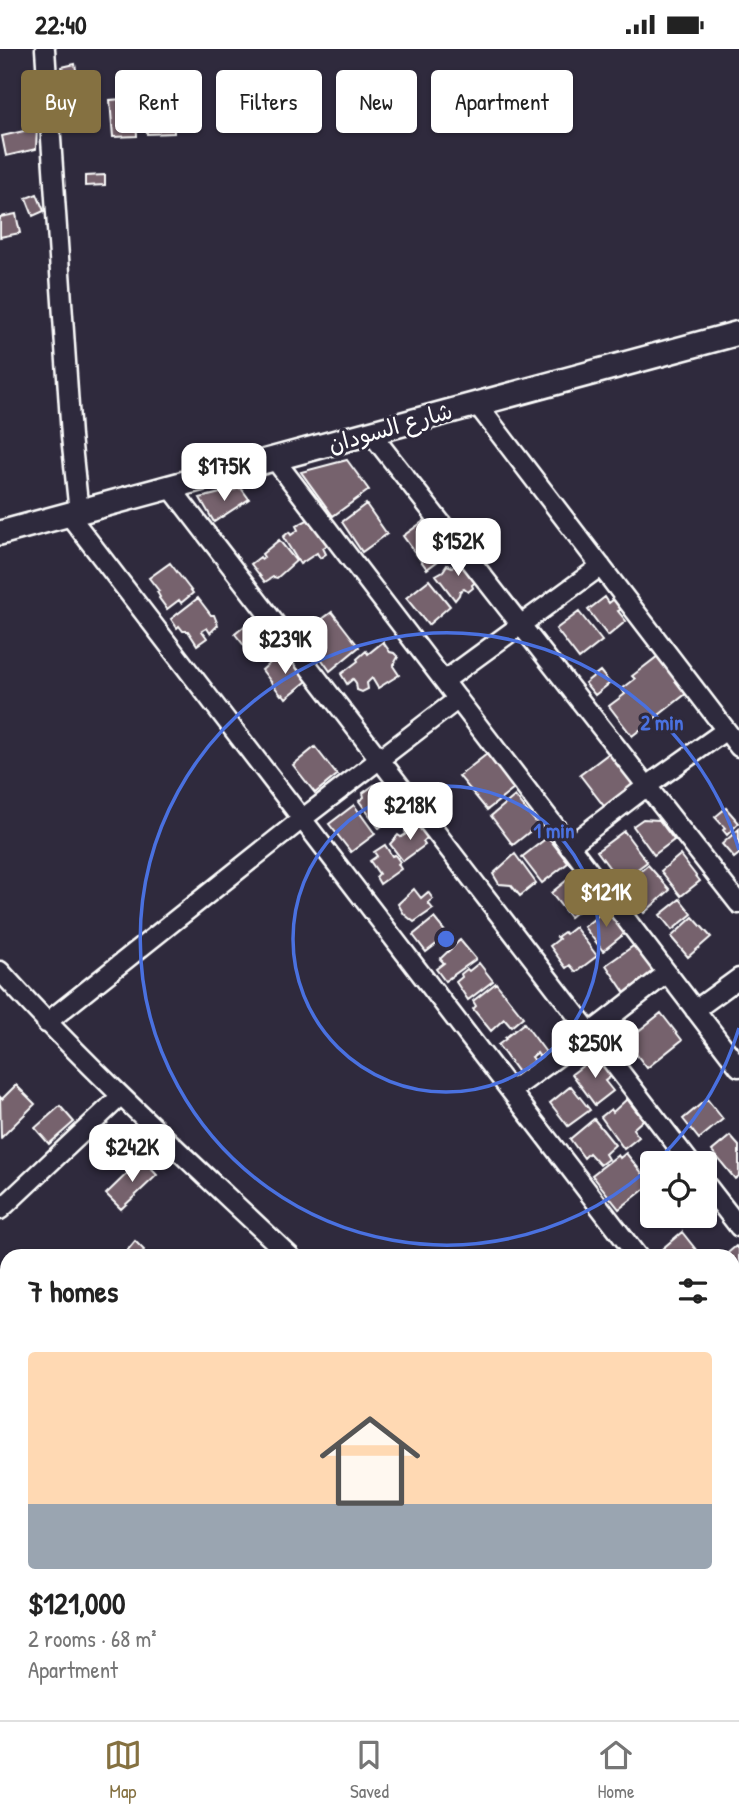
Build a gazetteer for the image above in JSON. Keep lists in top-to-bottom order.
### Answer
{
  "streets": {
    "main road": ["شارع السودان"]
  },
  "page": {
    "status": "22:40",
    "chip": [
      "Buy",
      "Rent",
      "Filters",
      "New",
      "Apartment"
    ],
    "price": [
      "$175K",
      "$152K",
      "$239K",
      "$218K",
      "$121K",
      "$250K",
      "$242K"
    ],
    "heading": "7 homes",
    "list": [
      {
        "name": "$121,000",
        "note": "2 rooms · 68 m² · Apartment"
      }
    ],
    "tabs": ["Map", "Saved", "Home"]
  },
  "rings": ["2 min", "1 min"]
}
